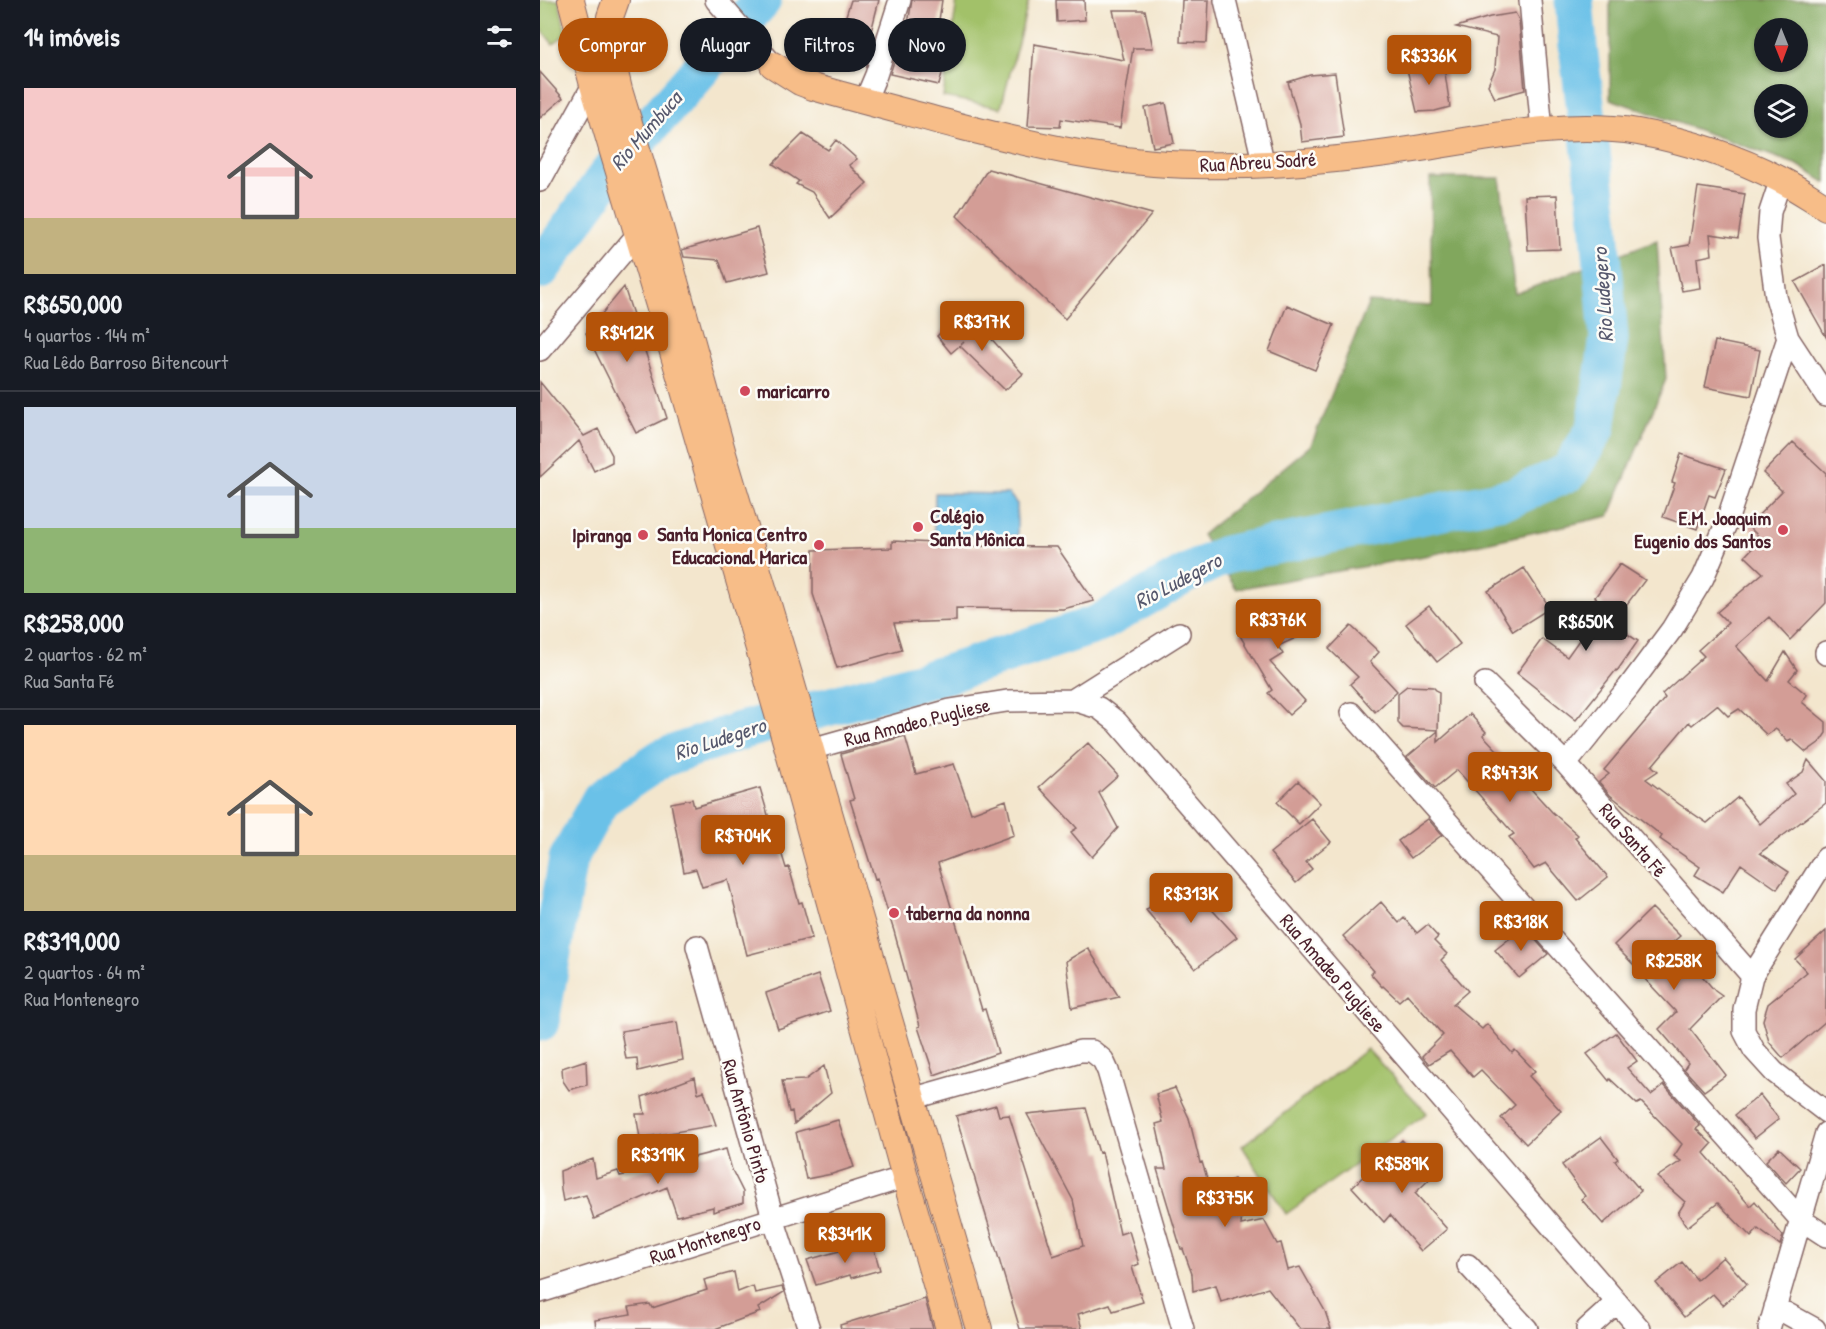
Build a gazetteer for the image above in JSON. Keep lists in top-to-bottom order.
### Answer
{
  "streets": {
    "main road": ["Rua Abreu Sodré"],
    "street": [
      "Rua Amadeo Pugliese",
      "Rua Santa Fé",
      "Rua Antônio Pinto",
      "Rua Montenegro"
    ]
  },
  "crossings": [
    ["Rua Antônio Pinto", "Rua Montenegro"]
  ],
  "water": ["Rio Mumbuca", "Rio Ludegero"],
  "places": [
    "maricarro",
    "Colégio Santa Mônica",
    "E.M. Joaquim Eugenio dos Santos",
    "Ipiranga",
    "Santa Monica Centro Educacional Marica",
    "taberna da nonna"
  ],
  "north": "bottom",
  "page": {
    "heading": "14 imóveis",
    "chip": [
      "Comprar",
      "Alugar",
      "Filtros",
      "Novo"
    ],
    "price": [
      "R$336K",
      "R$317K",
      "R$412K",
      "R$376K",
      "R$650K",
      "R$473K",
      "R$704K",
      "R$313K",
      "R$318K",
      "R$258K",
      "R$319K",
      "R$589K",
      "R$375K",
      "R$341K"
    ],
    "list": [
      {
        "name": "R$650,000",
        "note": "4 quartos · 144 m² · Rua Lêdo Barroso Bitencourt"
      },
      {
        "name": "R$258,000",
        "note": "2 quartos · 62 m² · Rua Santa Fé"
      },
      {
        "name": "R$319,000",
        "note": "2 quartos · 64 m² · Rua Montenegro"
      }
    ]
  }
}
